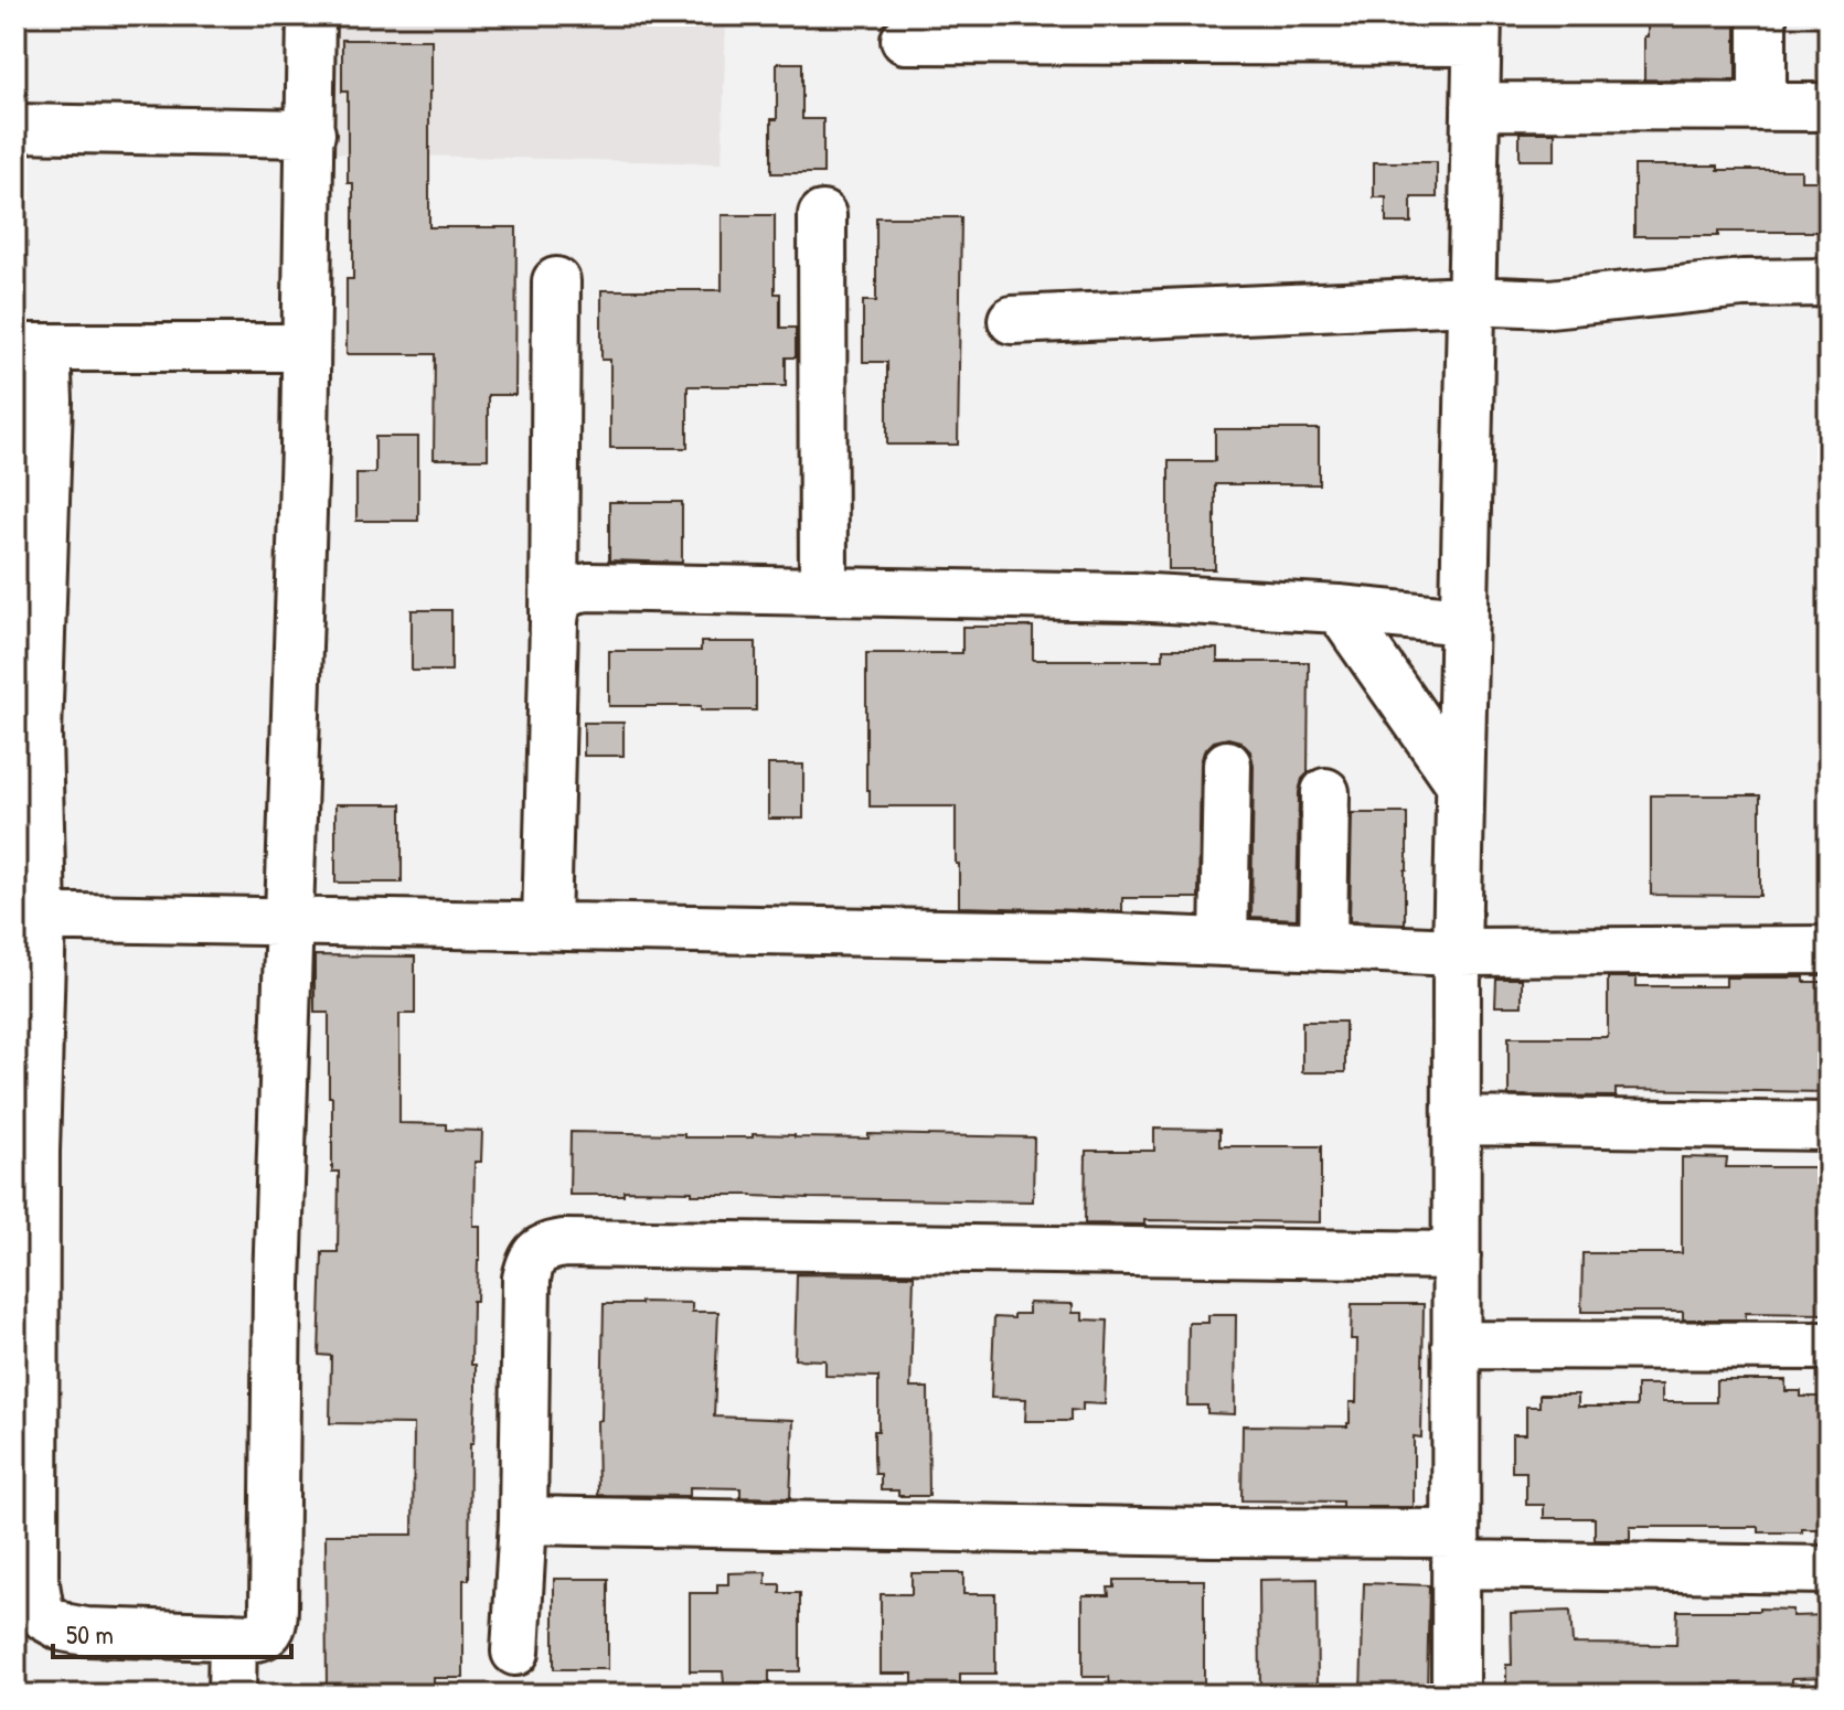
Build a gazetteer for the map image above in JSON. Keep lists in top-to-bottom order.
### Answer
{
  "scale_bar": "50 m"
}
